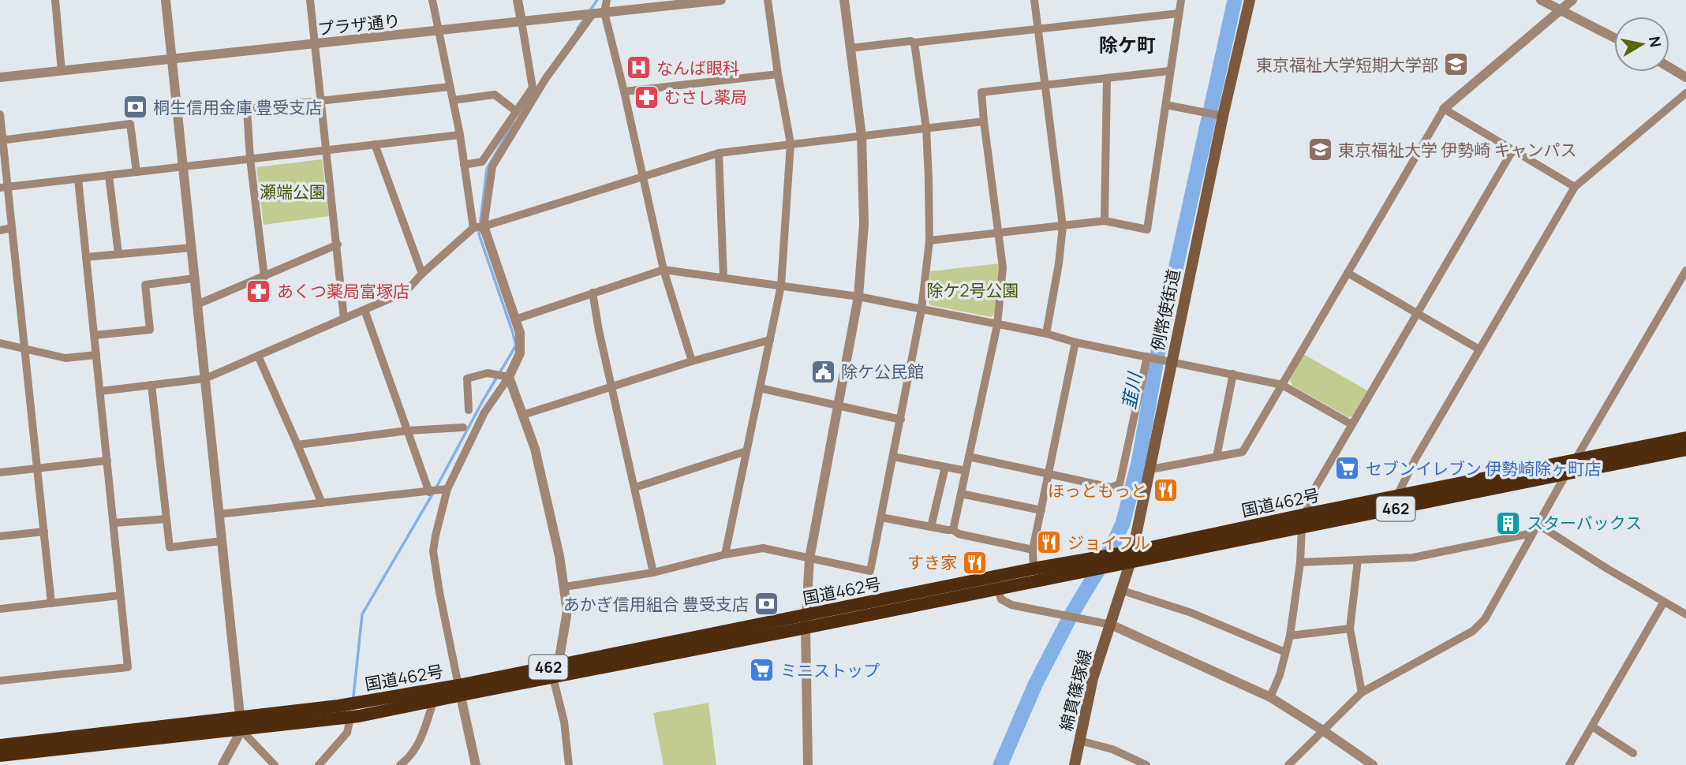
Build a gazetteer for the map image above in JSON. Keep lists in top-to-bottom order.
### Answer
{
  "streets": {
    "highway": ["国道462号", "462"],
    "main road": ["例幣使街道", "綿貫篠塚線"],
    "street": ["プラザ通り"]
  },
  "crossings": [
    ["例幣使街道", "国道462号"],
    ["例幣使街道", "綿貫篠塚線"]
  ],
  "districts": ["除ケ町"],
  "water": ["韮川"],
  "parks": ["瀬端公園", "除ケ2号公園"],
  "places": {
    "school or university": ["東京福祉大学短期大学部", "東京福祉大学 伊勢崎 キャンパス"],
    "hospital": ["なんば眼科"],
    "pharmacy": ["むさし薬局", "あくつ薬局富塚店"],
    "bank": ["桐生信用金庫 豊受支店", "あかぎ信用組合 豊受支店"],
    "public building": ["除ケ公民館"],
    "supermarket": ["セブンイレブン 伊勢崎除ヶ町店", "ミニストップ"],
    "restaurant": ["ほっともっと", "ジョイフル", "すき家"],
    "building": ["スターバックス"]
  },
  "north": "right"
}
